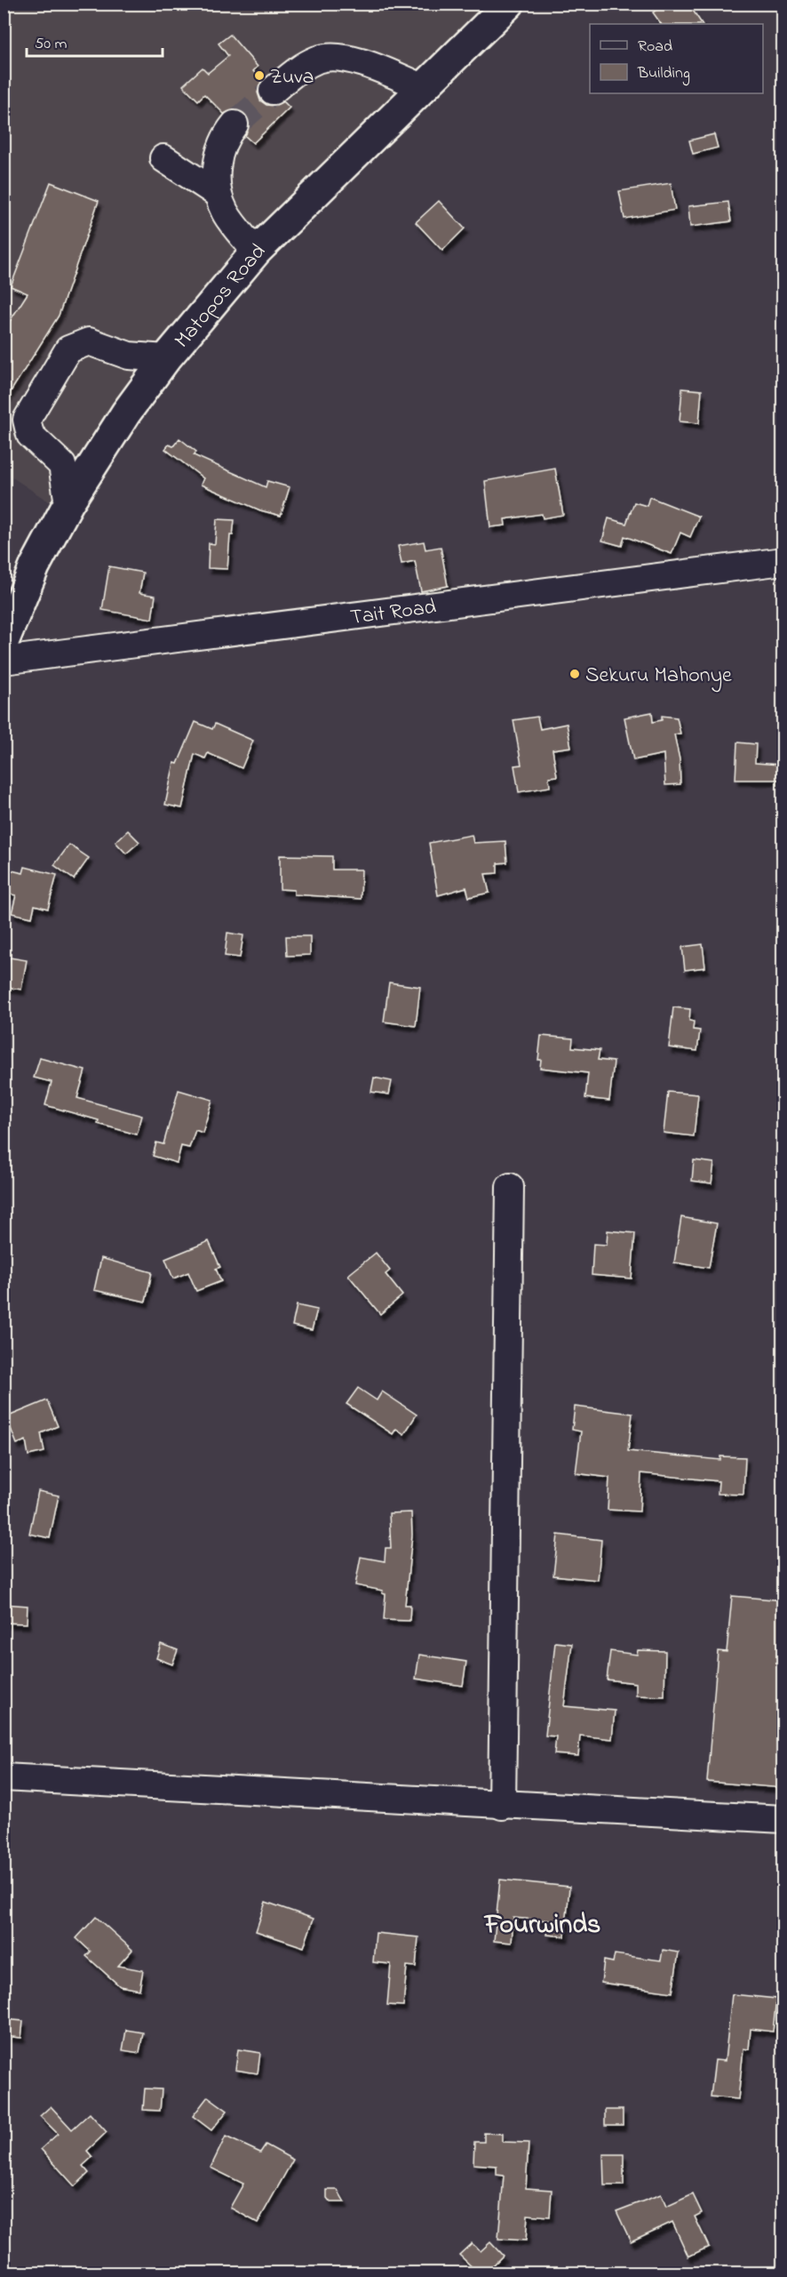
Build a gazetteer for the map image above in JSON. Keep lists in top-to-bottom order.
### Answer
{
  "streets": {
    "main road": ["Matopos Road"],
    "street": ["Tait Road"]
  },
  "districts": ["Fourwinds"],
  "places": ["Zuva", "Sekuru Mahonye"],
  "legend": ["Road", "Building"],
  "scale_bar": "50 m"
}
